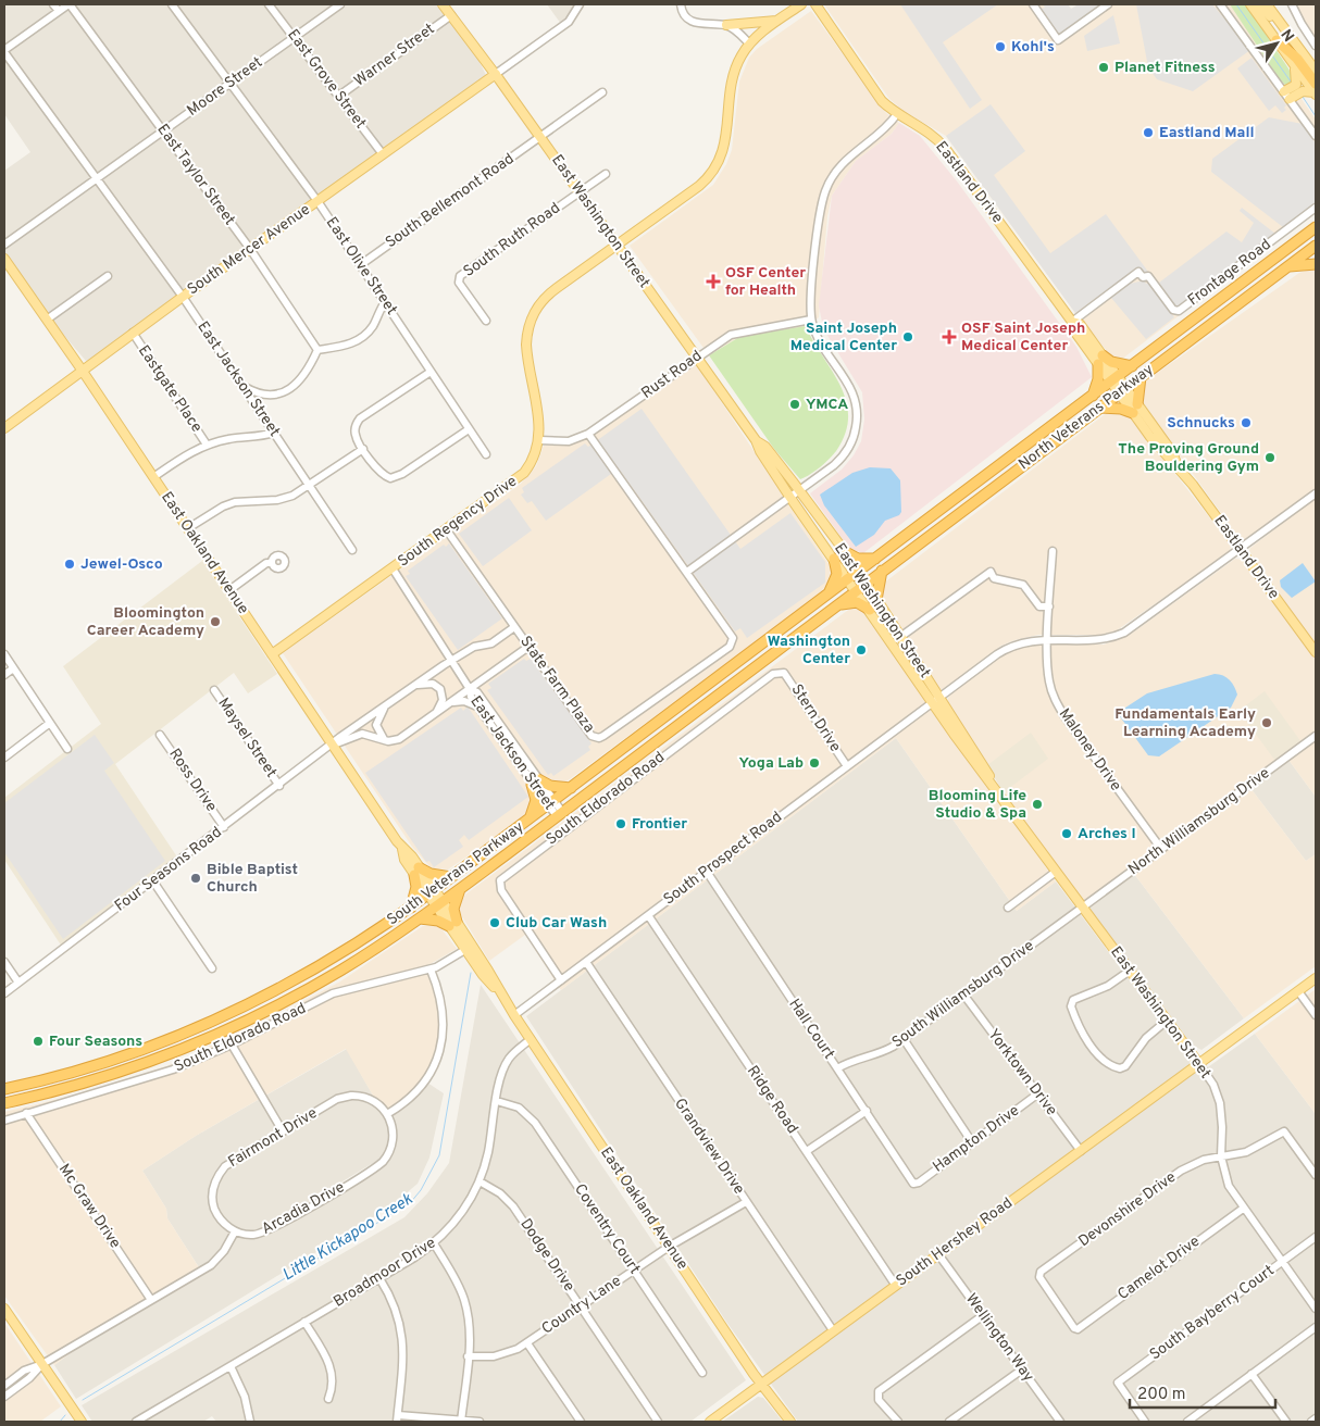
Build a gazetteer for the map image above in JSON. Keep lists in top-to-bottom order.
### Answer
{
  "streets": {
    "highway": ["North Veterans Parkway", "South Veterans Parkway"],
    "main road": [
      "Eastland Drive",
      "East Washington Street",
      "South Mercer Avenue",
      "South Regency Drive",
      "East Oakland Avenue",
      "South Hershey Road"
    ],
    "street": [
      "Warner Street",
      "East Grove Street",
      "Moore Street",
      "East Taylor Street",
      "South Bellemont Road",
      "South Ruth Road",
      "East Olive Street",
      "Frontage Road",
      "Rust Road",
      "East Jackson Street",
      "Eastgate Place",
      "State Farm Plaza",
      "Stern Drive",
      "Maysel Street",
      "Maloney Drive",
      "Ross Drive",
      "South Eldorado Road",
      "North Williamsburg Drive",
      "South Prospect Road",
      "Four Seasons Road",
      "South Williamsburg Drive",
      "Hall Court",
      "Yorktown Drive",
      "Ridge Road",
      "Fairmont Drive",
      "Hampton Drive",
      "Grandview Drive",
      "Mc Graw Drive",
      "Arcadia Drive",
      "Devonshire Drive",
      "Coventry Court",
      "Dodge Drive",
      "Camelot Drive",
      "Broadmoor Drive",
      "Country Lane",
      "South Bayberry Court",
      "Wellington Way"
    ]
  },
  "crossings": [
    ["Warner Street", "East Grove Street"],
    ["Warner Street", "East Washington Street"],
    ["East Grove Street", "Moore Street"],
    ["East Grove Street", "South Mercer Avenue"],
    ["Moore Street", "East Taylor Street"],
    ["Moore Street", "East Olive Street"],
    ["Moore Street", "East Jackson Street"],
    ["East Taylor Street", "South Mercer Avenue"],
    ["Eastland Drive", "Frontage Road"],
    ["Eastland Drive", "North Veterans Parkway"],
    ["Eastland Drive", "South Prospect Road"],
    ["South Bellemont Road", "East Washington Street"],
    ["South Bellemont Road", "East Olive Street"],
    ["East Washington Street", "South Ruth Road"],
    ["East Washington Street", "South Mercer Avenue"],
    ["East Washington Street", "Rust Road"],
    ["East Washington Street", "North Veterans Parkway"],
    ["East Washington Street", "South Regency Drive"],
    ["East Washington Street", "North Williamsburg Drive"],
    ["East Washington Street", "South Prospect Road"],
    ["East Washington Street", "South Veterans Parkway"],
    ["East Washington Street", "South Williamsburg Drive"],
    ["East Washington Street", "Devonshire Drive"],
    ["East Washington Street", "South Hershey Road"],
    ["East Washington Street", "Camelot Drive"],
    ["East Washington Street", "South Bayberry Court"],
    ["South Mercer Avenue", "East Olive Street"],
    ["South Mercer Avenue", "East Jackson Street"],
    ["South Mercer Avenue", "Eastgate Place"],
    ["South Mercer Avenue", "East Oakland Avenue"],
    ["Rust Road", "South Regency Drive"],
    ["Rust Road", "State Farm Plaza"],
    ["East Jackson Street", "South Regency Drive"],
    ["East Jackson Street", "Four Seasons Road"],
    ["East Jackson Street", "South Veterans Parkway"],
    ["North Veterans Parkway", "South Veterans Parkway"],
    ["South Regency Drive", "East Oakland Avenue"],
    ["South Regency Drive", "State Farm Plaza"],
    ["East Oakland Avenue", "South Eldorado Road"],
    ["East Oakland Avenue", "South Prospect Road"],
    ["East Oakland Avenue", "Four Seasons Road"],
    ["East Oakland Avenue", "South Veterans Parkway"],
    ["East Oakland Avenue", "South Hershey Road"],
    ["East Oakland Avenue", "Broadmoor Drive"],
    ["East Oakland Avenue", "Country Lane"],
    ["State Farm Plaza", "Four Seasons Road"],
    ["Stern Drive", "South Eldorado Road"],
    ["Stern Drive", "South Prospect Road"],
    ["Maysel Street", "Four Seasons Road"],
    ["Maloney Drive", "North Williamsburg Drive"],
    ["Maloney Drive", "South Prospect Road"],
    ["Ross Drive", "Four Seasons Road"],
    ["South Eldorado Road", "South Prospect Road"],
    ["South Eldorado Road", "Mc Graw Drive"],
    ["North Williamsburg Drive", "South Williamsburg Drive"],
    ["South Prospect Road", "Hall Court"],
    ["South Prospect Road", "Ridge Road"],
    ["South Prospect Road", "Grandview Drive"],
    ["South Williamsburg Drive", "Hall Court"],
    ["South Williamsburg Drive", "Yorktown Drive"],
    ["Hall Court", "Hampton Drive"],
    ["Yorktown Drive", "Hampton Drive"],
    ["Yorktown Drive", "South Hershey Road"],
    ["Ridge Road", "South Hershey Road"],
    ["Fairmont Drive", "Arcadia Drive"],
    ["Grandview Drive", "South Hershey Road"],
    ["Grandview Drive", "Country Lane"],
    ["Devonshire Drive", "Camelot Drive"],
    ["Coventry Court", "Broadmoor Drive"],
    ["Coventry Court", "Country Lane"],
    ["South Hershey Road", "Wellington Way"],
    ["Dodge Drive", "Broadmoor Drive"],
    ["Dodge Drive", "Country Lane"]
  ],
  "water": ["Little Kickapoo Creek"],
  "places": {
    "other": [
      "Kohl's",
      "Planet Fitness",
      "Eastland Mall",
      "Saint Joseph Medical Center",
      "YMCA",
      "Schnucks",
      "The Proving Ground Bouldering Gym",
      "Jewel-Osco",
      "Bloomington Career Academy",
      "Washington Center",
      "Fundamentals Early Learning Academy",
      "Yoga Lab",
      "Blooming Life Studio & Spa",
      "Frontier",
      "Arches I",
      "Bible Baptist Church",
      "Club Car Wash",
      "Four Seasons"
    ],
    "health": ["OSF Center for Health", "OSF Saint Joseph Medical Center"]
  },
  "scale_bar": "200 m",
  "north": "top right"
}
